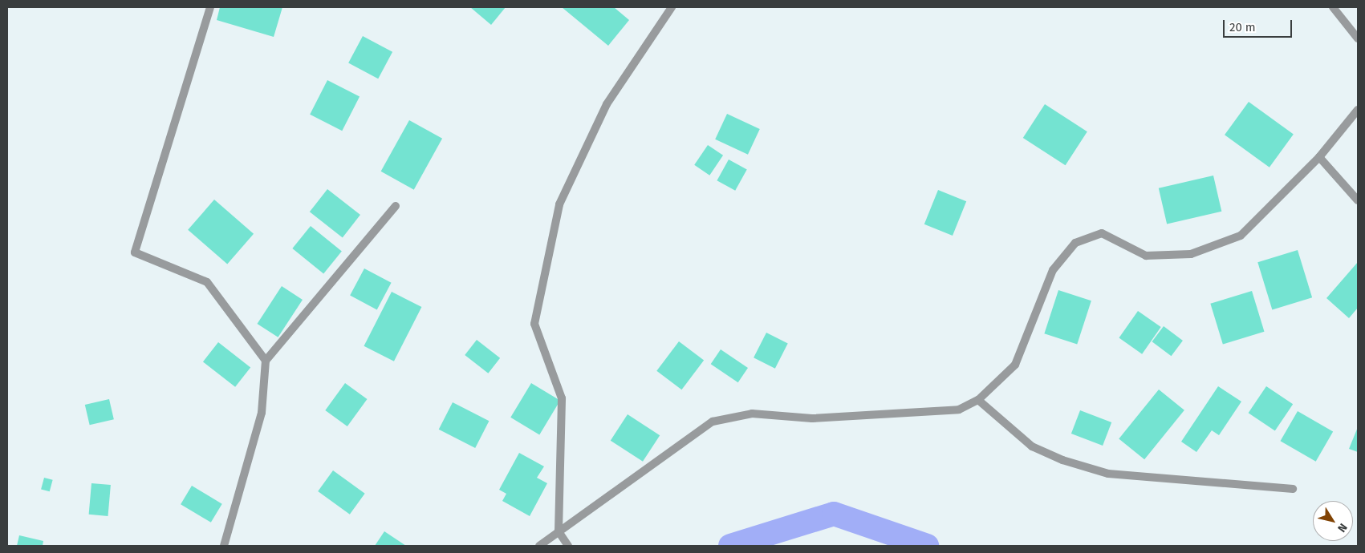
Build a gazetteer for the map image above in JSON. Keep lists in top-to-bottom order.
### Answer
{
  "scale_bar": "20 m",
  "north": "bottom right"
}
